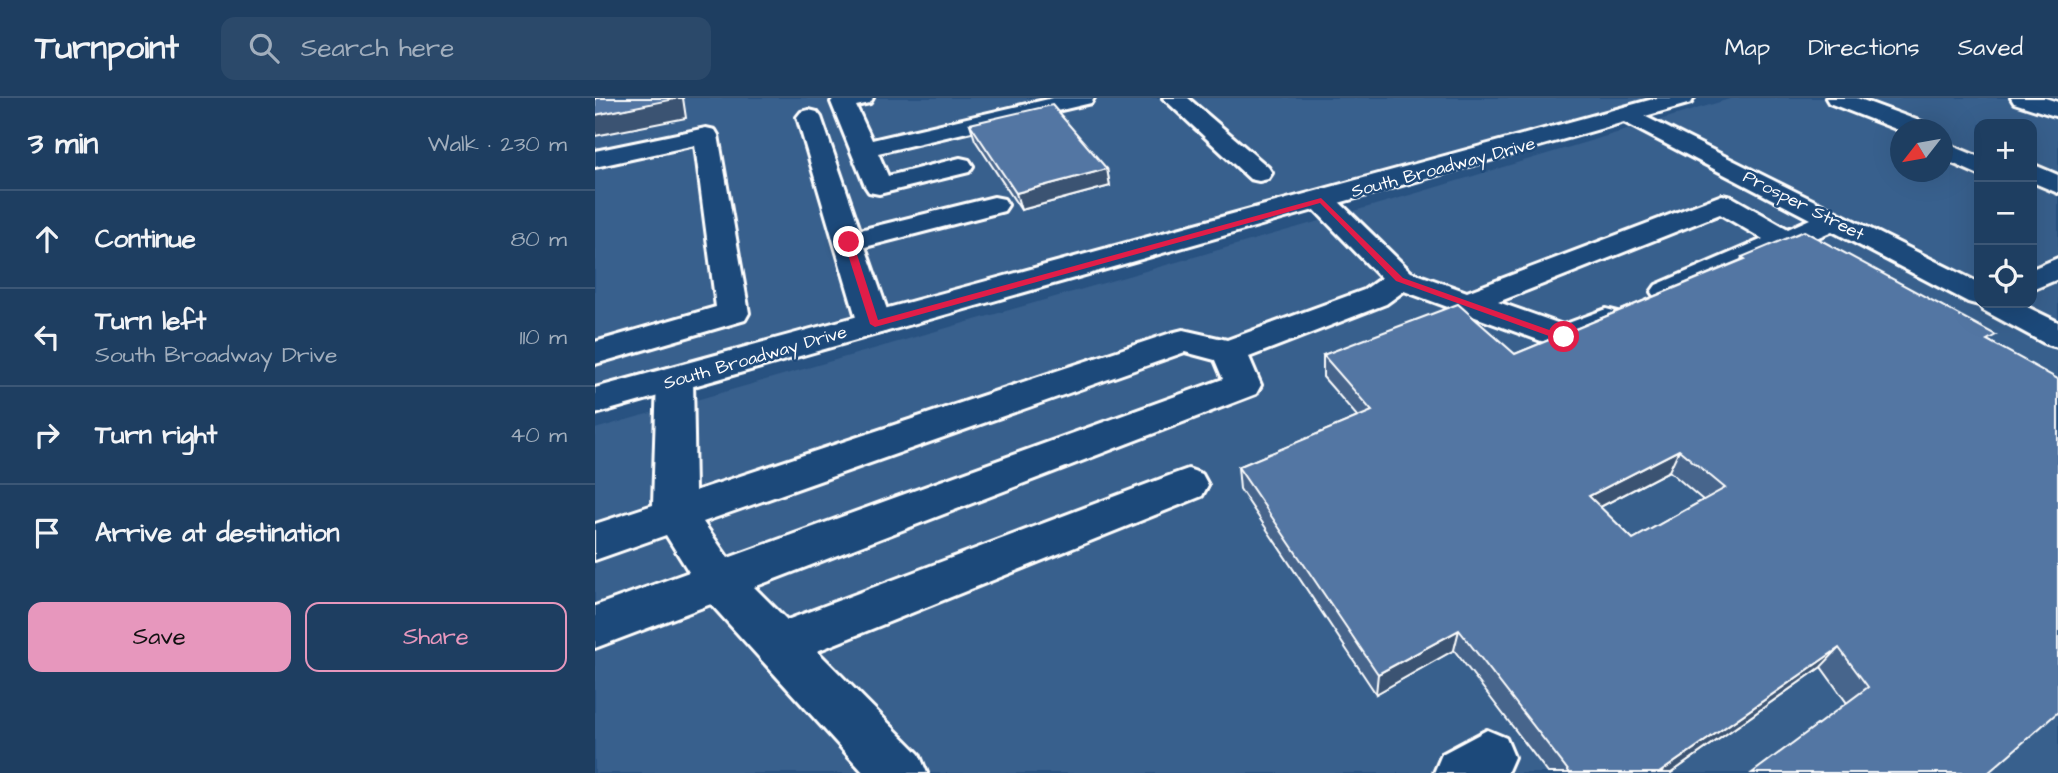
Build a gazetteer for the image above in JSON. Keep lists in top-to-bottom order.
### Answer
{
  "streets": {
    "main road": ["South Broadway Drive", "Prosper Street"]
  },
  "crossings": [
    ["South Broadway Drive", "Prosper Street"]
  ],
  "north": "bottom left",
  "page": {
    "header": "Turnpoint",
    "search": "Search here",
    "nav": ["Map", "Directions", "Saved"],
    "heading": ["3 min", "Walk · 230 m"],
    "map_buttons": ["+", "−"],
    "list": [
      ["Continue", "80 m"],
      ["Turn left", "South Broadway Drive", "110 m"],
      ["Turn right", "40 m"],
      "Arrive at destination"
    ],
    "buttons": ["Save", "Share"]
  }
}
